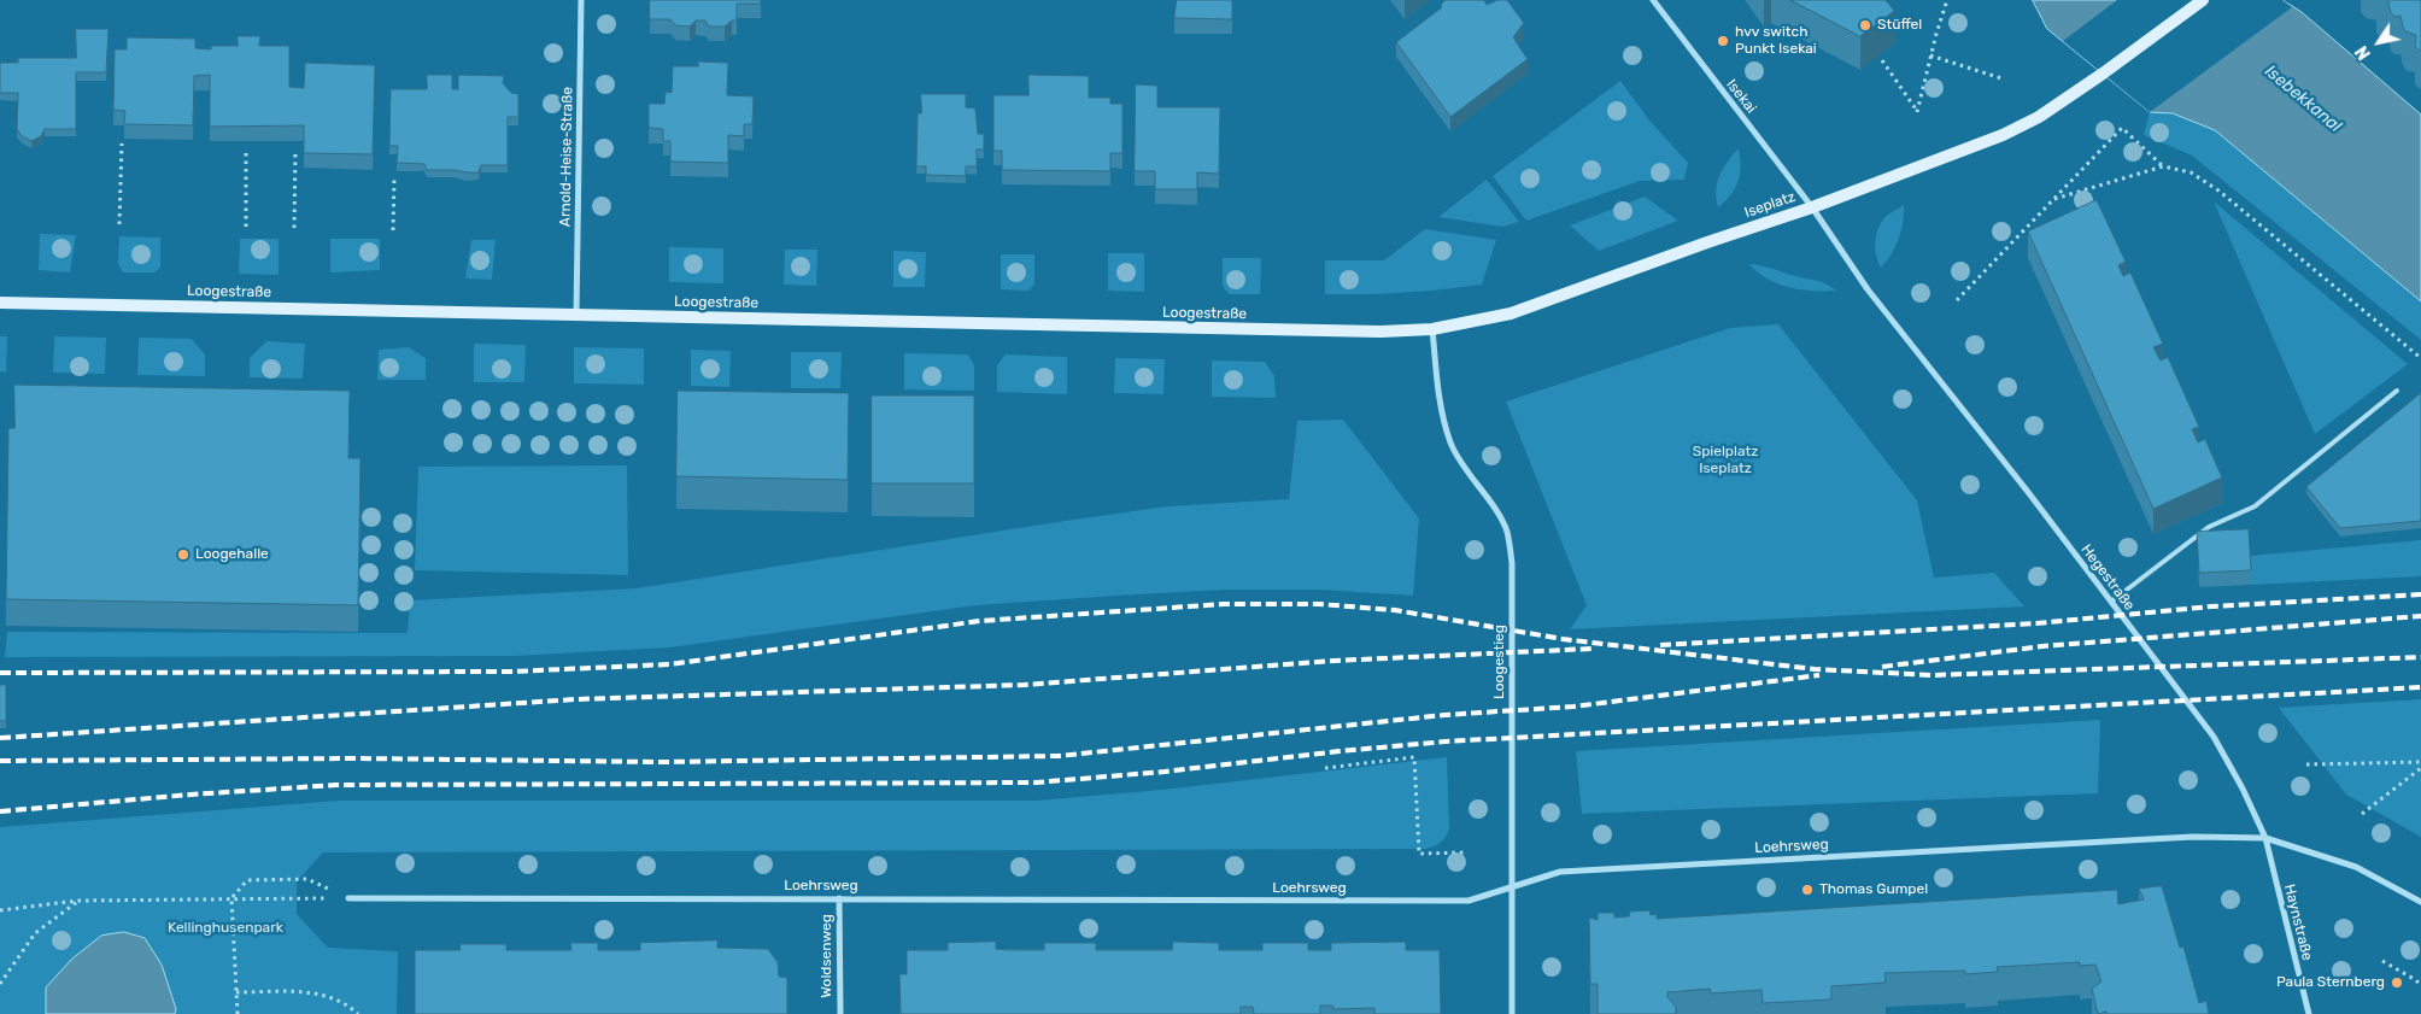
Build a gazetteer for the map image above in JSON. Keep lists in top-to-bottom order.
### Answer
{
  "streets": {
    "street": [
      "Isekai",
      "Arnold-Heise-Straße",
      "Iseplatz",
      "Loogestraße",
      "Hegestraße",
      "Loogestieg",
      "Loehrsweg",
      "Haynstraße",
      "Woldsenweg"
    ]
  },
  "crossings": [
    ["Isekai", "Iseplatz"],
    ["Isekai", "Hegestraße"],
    ["Arnold-Heise-Straße", "Loogestraße"],
    ["Iseplatz", "Loogestraße"],
    ["Iseplatz", "Hegestraße"],
    ["Iseplatz", "Loogestieg"],
    ["Loogestraße", "Loogestieg"],
    ["Hegestraße", "Loehrsweg"],
    ["Hegestraße", "Haynstraße"],
    ["Loogestieg", "Loehrsweg"],
    ["Loehrsweg", "Haynstraße"],
    ["Loehrsweg", "Woldsenweg"]
  ],
  "water": ["Isebekkanal"],
  "parks": ["Spielplatz Iseplatz", "Kellinghusenpark"],
  "places": [
    "Stüffel",
    "hvv switch Punkt Isekai",
    "Loogehalle",
    "Thomas Gumpel",
    "Paula Sternberg"
  ],
  "north": "bottom left"
}
